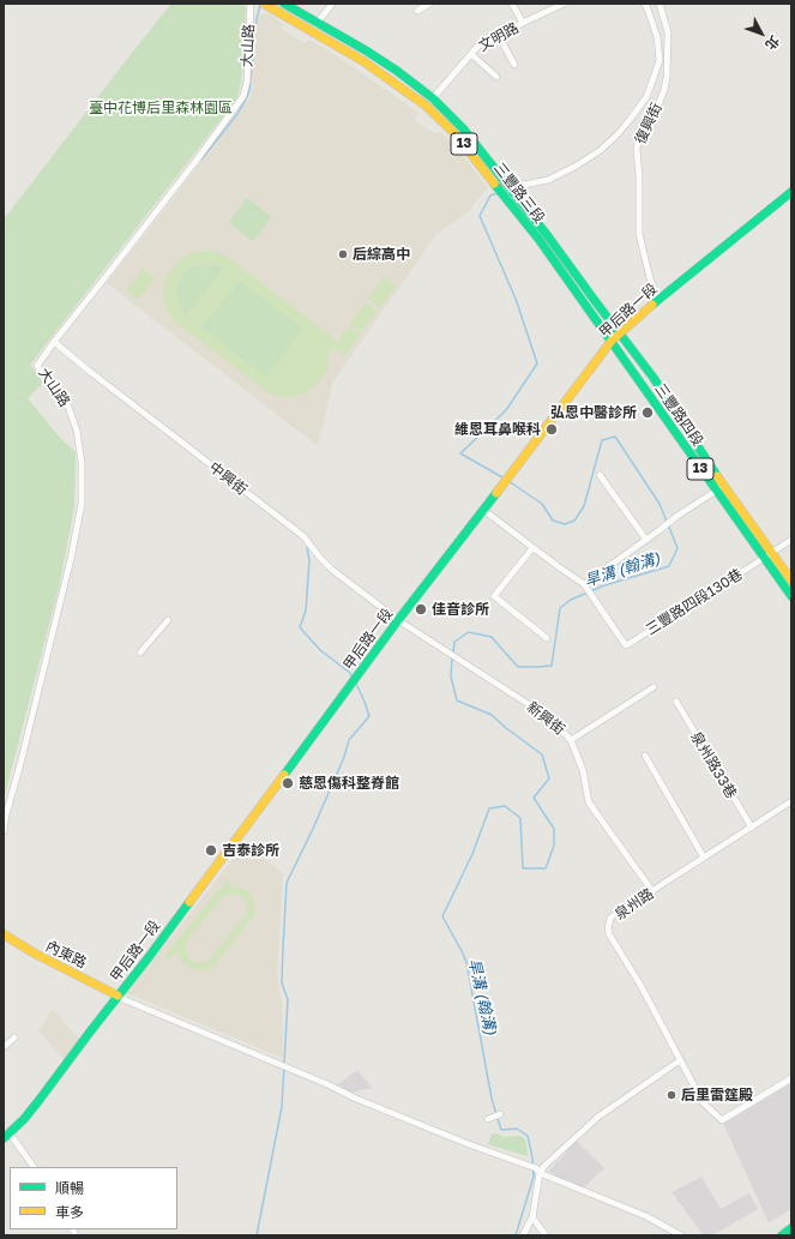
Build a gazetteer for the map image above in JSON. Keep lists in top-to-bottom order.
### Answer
{
  "streets": {
    "main road": [
      "13",
      "三豐路三段",
      "甲后路一段",
      "三豐路四段",
      "內東路"
    ],
    "street": [
      "文明路",
      "大山路",
      "復興街",
      "中興街",
      "三豐路四段130巷",
      "新興街",
      "泉州路33巷",
      "泉州路"
    ]
  },
  "crossings": [
    ["文明路", "三豐路三段"],
    ["大山路", "中興街"],
    ["復興街", "三豐路三段"],
    ["復興街", "甲后路一段"],
    ["三豐路三段", "甲后路一段"],
    ["三豐路三段", "三豐路四段"],
    ["甲后路一段", "三豐路四段"],
    ["甲后路一段", "中興街"],
    ["甲后路一段", "新興街"],
    ["甲后路一段", "內東路"],
    ["三豐路四段", "三豐路四段130巷"],
    ["中興街", "新興街"],
    ["新興街", "泉州路"],
    ["泉州路33巷", "泉州路"]
  ],
  "water": ["旱溝 (翰溝)"],
  "parks": ["臺中花博后里森林園區"],
  "places": [
    "后綜高中",
    "弘恩中醫診所",
    "維恩耳鼻喉科",
    "佳音診所",
    "慈恩傷科整脊館",
    "吉泰診所",
    "后里雷筳殿"
  ],
  "legend": ["順暢", "車多"],
  "north": "bottom right"
}
